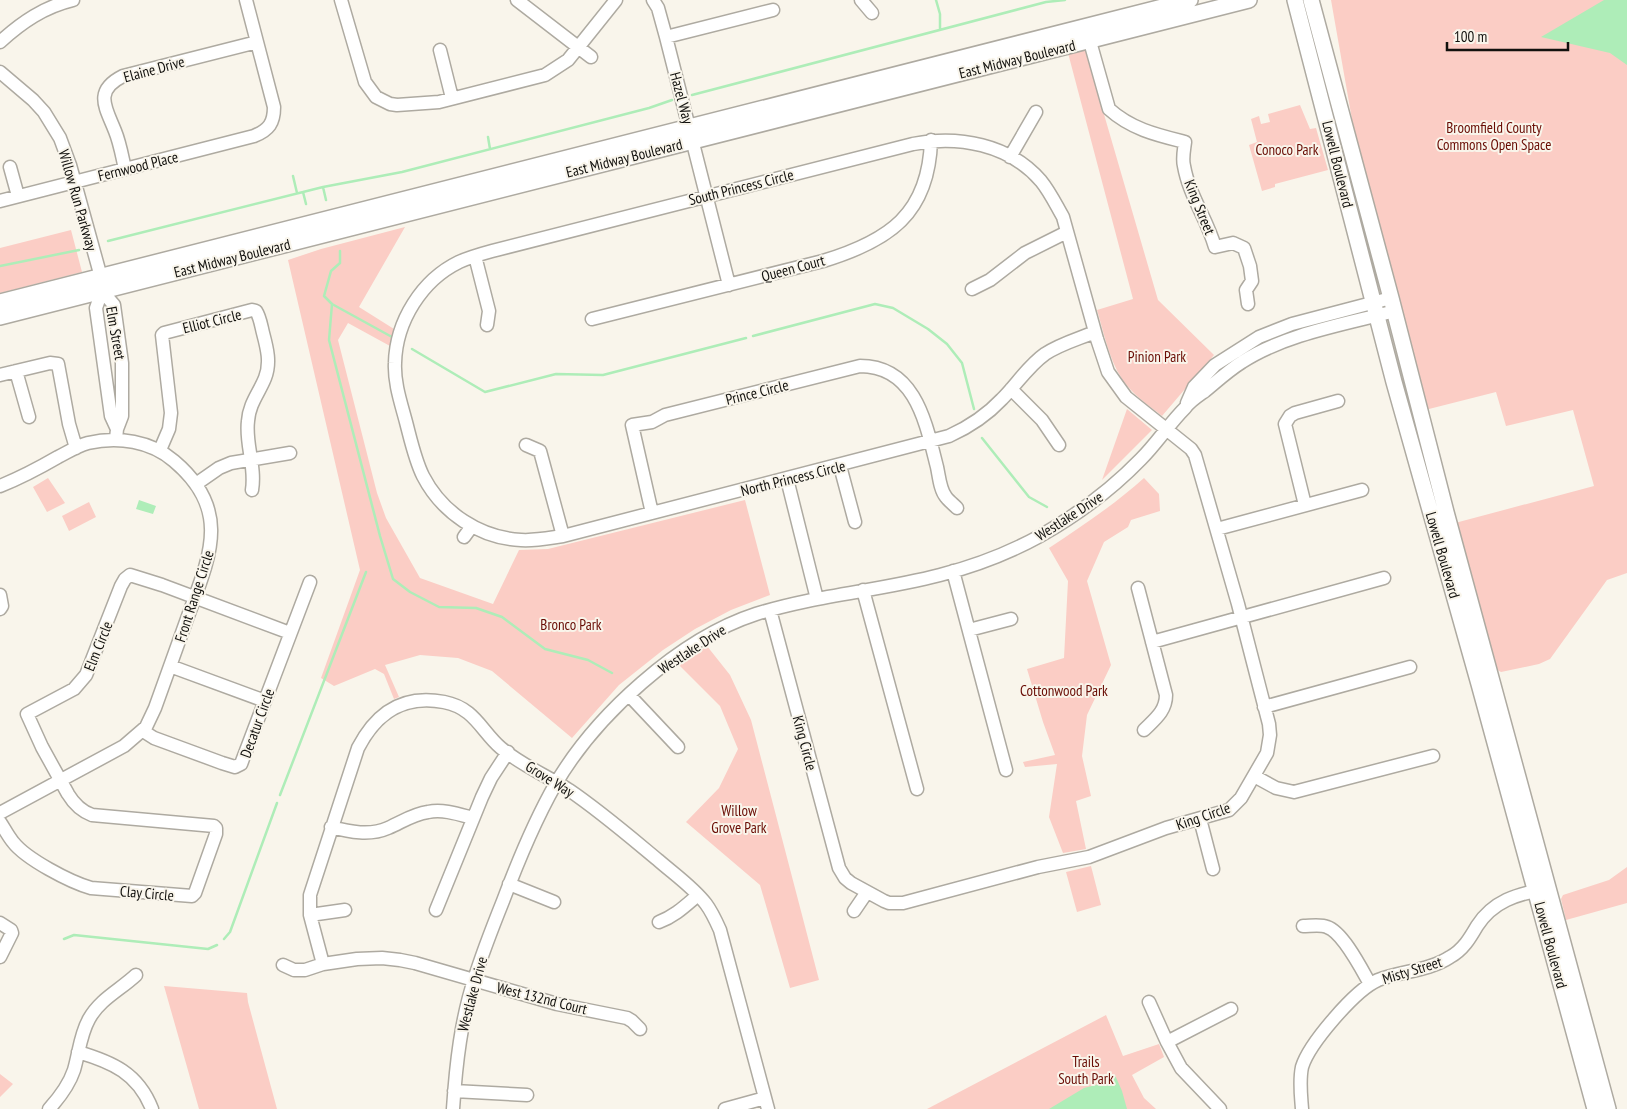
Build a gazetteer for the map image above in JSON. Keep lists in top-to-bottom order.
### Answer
{
  "streets": {
    "main road": ["East Midway Boulevard", "Lowell Boulevard"],
    "street": [
      "Elaine Drive",
      "Hazel Way",
      "Fernwood Place",
      "South Princess Circle",
      "Willow Run Parkway",
      "King Street",
      "Queen Court",
      "Elliot Circle",
      "Elm Street",
      "Prince Circle",
      "North Princess Circle",
      "Westlake Drive",
      "Front Range Circle",
      "Elm Circle",
      "Decatur Circle",
      "King Circle",
      "Grove Way",
      "Clay Circle",
      "Misty Street",
      "West 132nd Court"
    ]
  },
  "crossings": [
    ["East Midway Boulevard", "Hazel Way"],
    ["East Midway Boulevard", "Willow Run Parkway"],
    ["East Midway Boulevard", "King Street"],
    ["East Midway Boulevard", "Elm Street"],
    ["Elaine Drive", "Fernwood Place"],
    ["Hazel Way", "South Princess Circle"],
    ["Hazel Way", "Queen Court"],
    ["Lowell Boulevard", "Westlake Drive"],
    ["Lowell Boulevard", "Misty Street"],
    ["Fernwood Place", "Willow Run Parkway"],
    ["South Princess Circle", "Queen Court"],
    ["South Princess Circle", "North Princess Circle"],
    ["South Princess Circle", "Westlake Drive"],
    ["South Princess Circle", "King Circle"],
    ["Willow Run Parkway", "Elm Street"],
    ["Elliot Circle", "Front Range Circle"],
    ["Elm Street", "Front Range Circle"],
    ["Prince Circle", "North Princess Circle"],
    ["Westlake Drive", "King Circle"],
    ["Westlake Drive", "Grove Way"],
    ["Westlake Drive", "West 132nd Court"],
    ["Front Range Circle", "Elm Circle"],
    ["Front Range Circle", "Decatur Circle"],
    ["Front Range Circle", "Clay Circle"],
    ["Elm Circle", "Clay Circle"],
    ["Grove Way", "West 132nd Court"]
  ],
  "parks": [
    "Broomfield County Commons Open Space",
    "Conoco Park",
    "Pinion Park",
    "Bronco Park",
    "Cottonwood Park",
    "Willow Grove Park",
    "Trails South Park"
  ],
  "scale_bar": "100 m"
}
